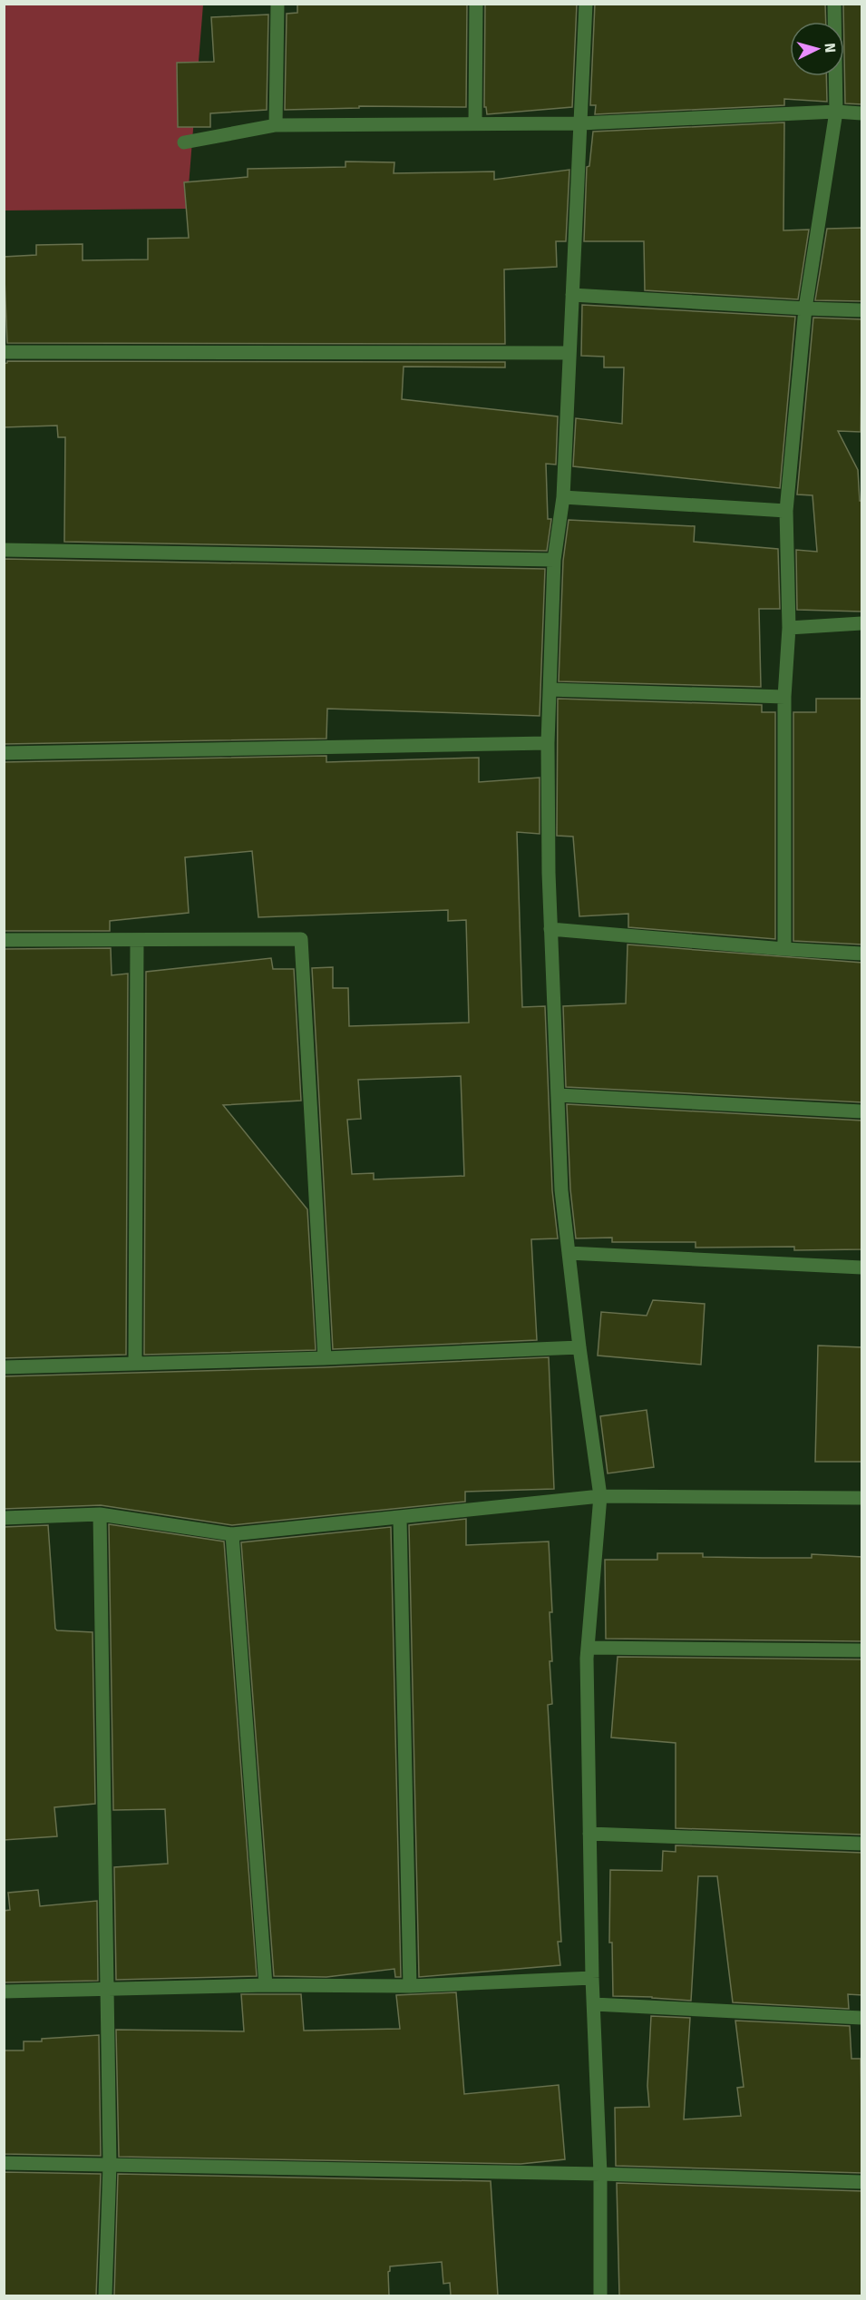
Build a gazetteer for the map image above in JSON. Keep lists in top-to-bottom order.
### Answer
{
  "north": "right"
}
